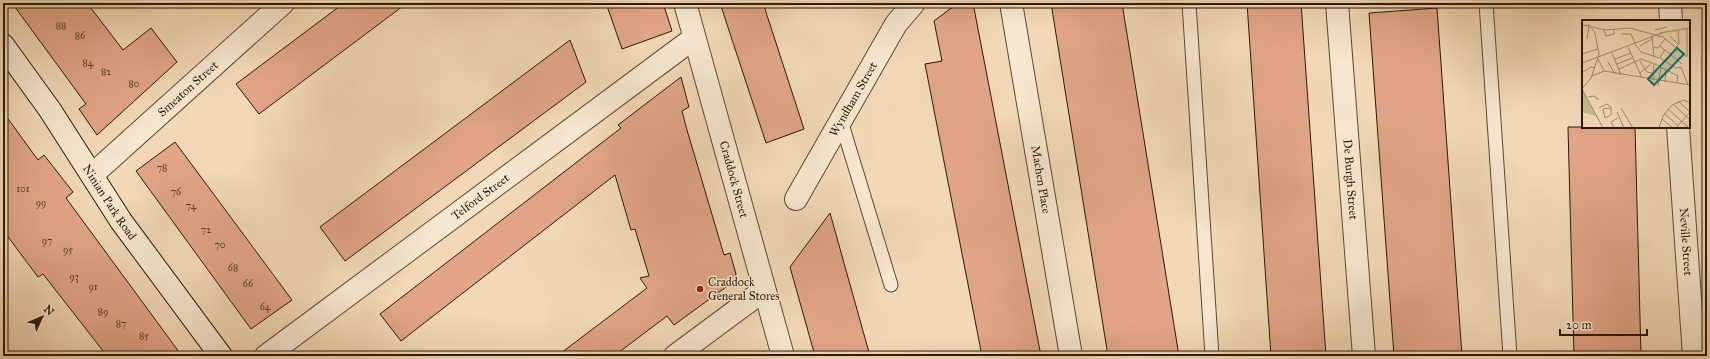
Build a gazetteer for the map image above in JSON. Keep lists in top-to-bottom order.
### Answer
{
  "streets": {
    "street": [
      "Smeaton Street",
      "Wyndham Street",
      "Craddock Street",
      "Machen Place",
      "De Burgh Street",
      "Telford Street",
      "Ninian Park Road",
      "Neville Street"
    ]
  },
  "crossings": [
    ["Smeaton Street", "Ninian Park Road"],
    ["Craddock Street", "Telford Street"]
  ],
  "places": ["Craddock General Stores"],
  "house_numbers": [
    "88",
    "86",
    "84",
    "82",
    "80",
    "78",
    "101",
    "76",
    "99",
    "74",
    "72",
    "97",
    "70",
    "95",
    "68",
    "93",
    "66",
    "91",
    "64",
    "89",
    "87",
    "85"
  ],
  "scale_bar": "20 m",
  "north": "top right"
}
